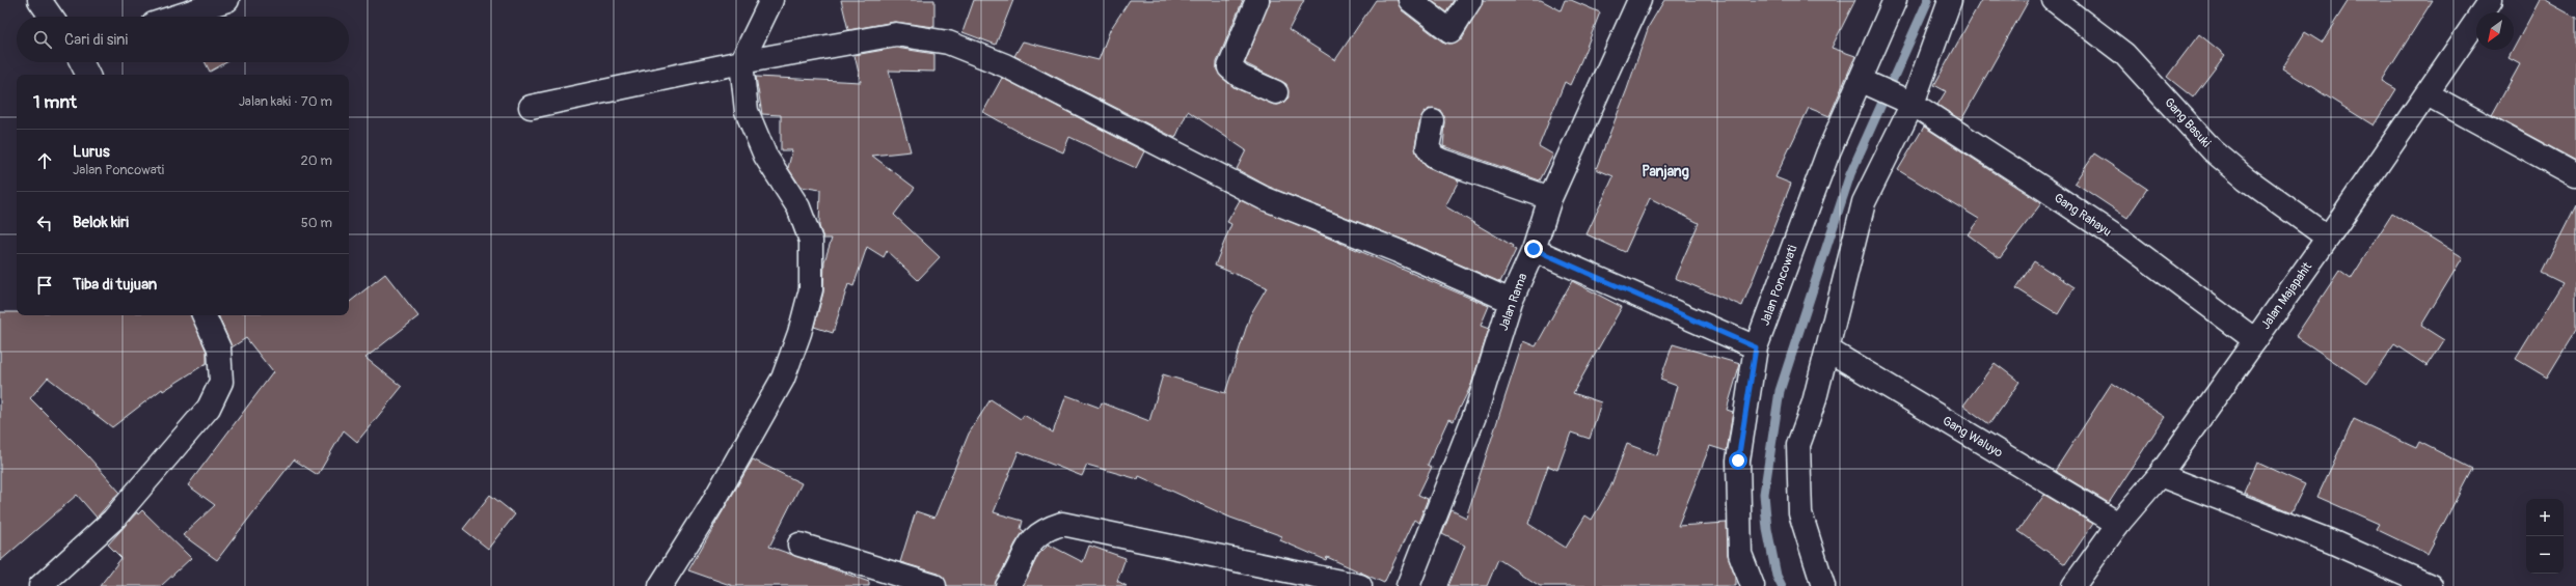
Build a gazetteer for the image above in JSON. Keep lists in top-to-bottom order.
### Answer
{
  "streets": {
    "street": [
      "Gang Basuki",
      "Gang Rahayu",
      "Jalan Poncowati",
      "Jalan Majapahit",
      "Jalan Rama",
      "Gang Waluyo"
    ]
  },
  "crossings": [
    ["Gang Basuki", "Jalan Majapahit"],
    ["Gang Rahayu", "Jalan Poncowati"],
    ["Gang Rahayu", "Jalan Majapahit"],
    ["Jalan Majapahit", "Gang Waluyo"]
  ],
  "districts": ["Panjang"],
  "north": "bottom left",
  "page": {
    "search": "Cari di sini",
    "heading": ["1 mnt", "Jalan kaki · 70 m"],
    "list": [
      ["Lurus", "Jalan Poncowati", "20 m"],
      ["Belok kiri", "50 m"],
      "Tiba di tujuan"
    ],
    "map_buttons": ["+", "−"]
  }
}
